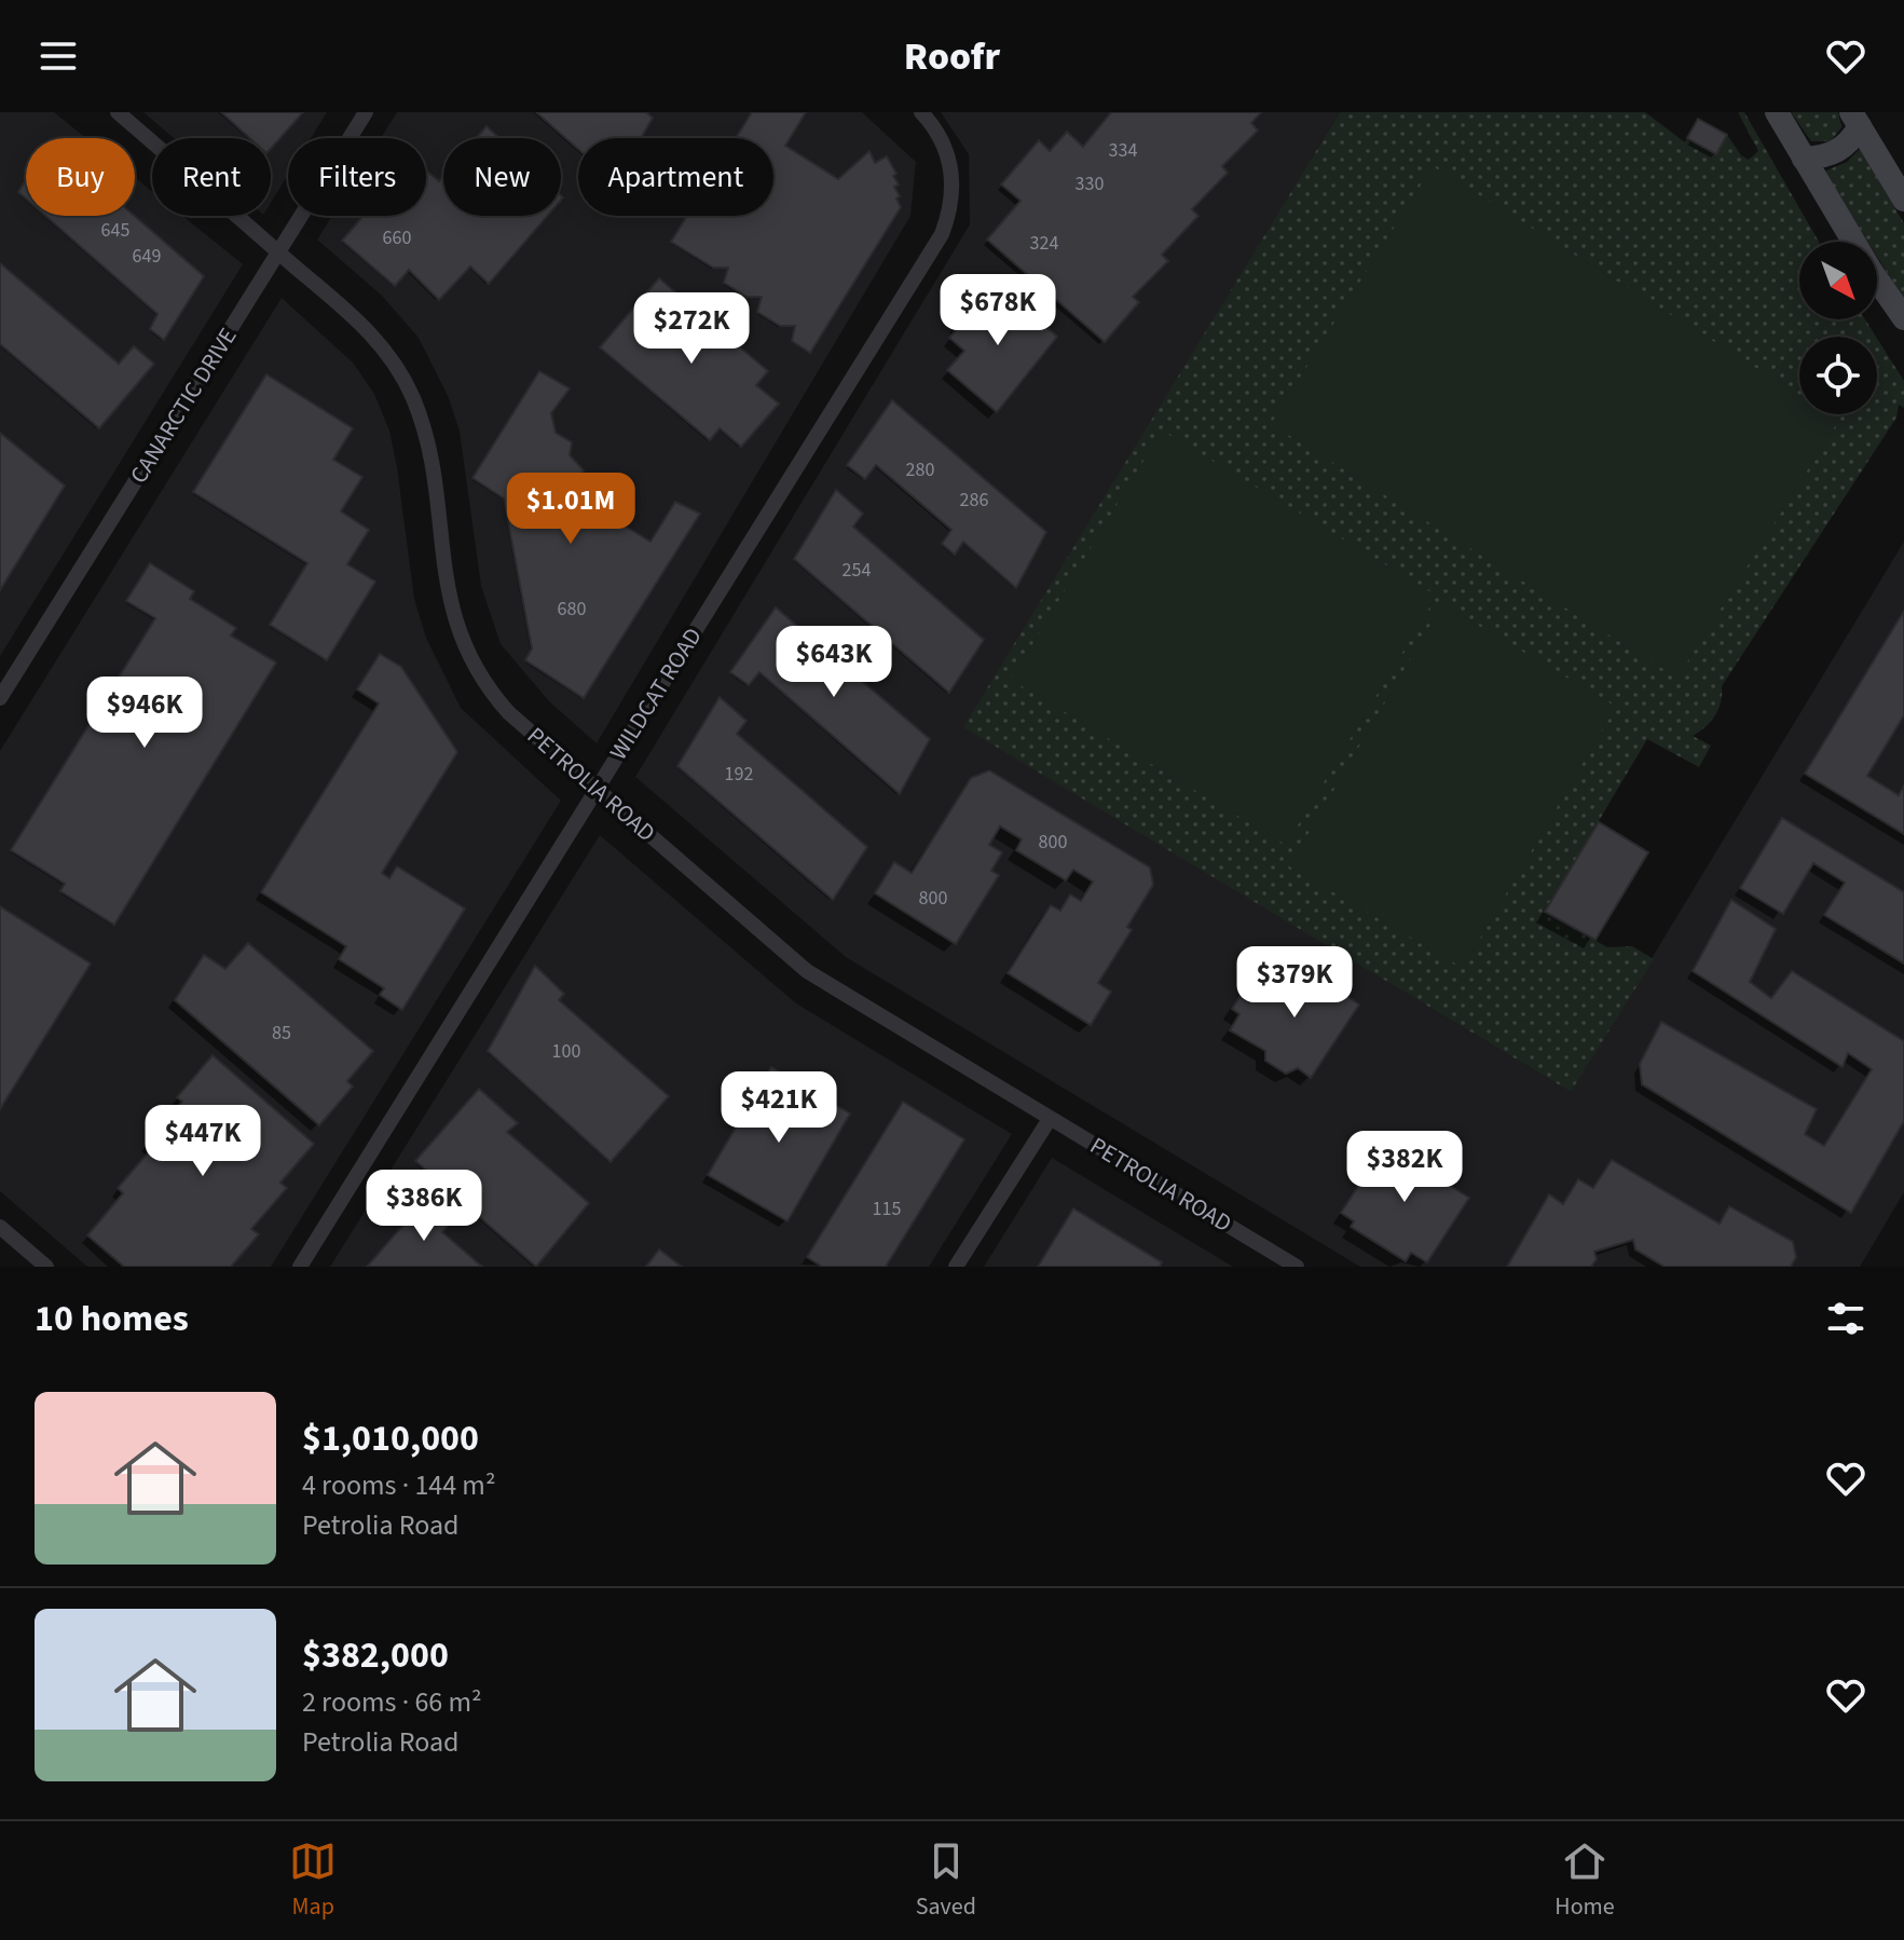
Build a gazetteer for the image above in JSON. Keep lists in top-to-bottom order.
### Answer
{
  "streets": {
    "street": ["CANARCTIC DRIVE", "WILDCAT ROAD", "PETROLIA ROAD"]
  },
  "crossings": [
    ["CANARCTIC DRIVE", "PETROLIA ROAD"],
    ["WILDCAT ROAD", "PETROLIA ROAD"]
  ],
  "house_numbers": [
    "334",
    "330",
    "645",
    "660",
    "324",
    "649",
    "280",
    "286",
    "254",
    "680",
    "192",
    "800",
    "800",
    "85",
    "100",
    "115"
  ],
  "north": "bottom right",
  "page": {
    "header": "Roofr",
    "chip": [
      "Buy",
      "Rent",
      "Filters",
      "New",
      "Apartment"
    ],
    "price": [
      "$678K",
      "$272K",
      "$1.01M",
      "$643K",
      "$946K",
      "$379K",
      "$421K",
      "$447K",
      "$382K",
      "$386K"
    ],
    "heading": "10 homes",
    "list": [
      {
        "name": "$1,010,000",
        "note": "4 rooms · 144 m² · Petrolia Road"
      },
      {
        "name": "$382,000",
        "note": "2 rooms · 66 m² · Petrolia Road"
      }
    ],
    "tabs": ["Map", "Saved", "Home"]
  }
}
